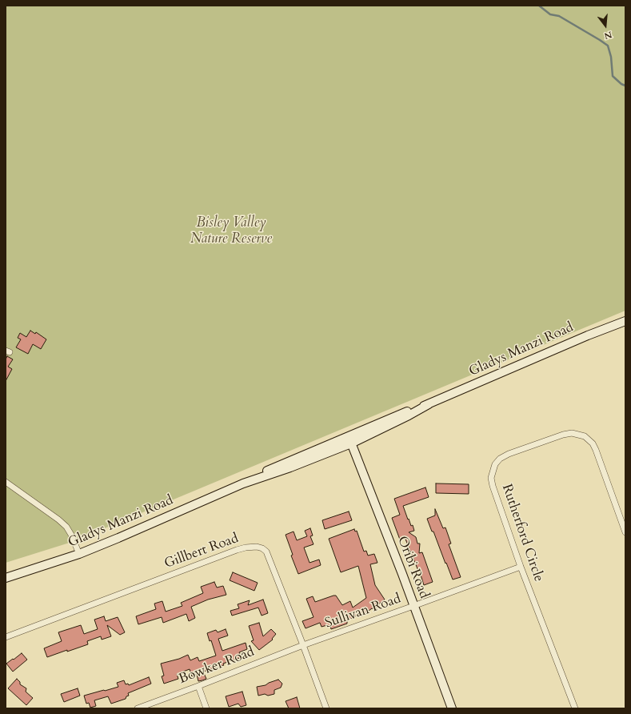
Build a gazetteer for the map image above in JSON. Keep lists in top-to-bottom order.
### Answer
{
  "streets": {
    "main road": ["Gladys Manzi Road", "Oribi Road"],
    "street": [
      "Rutherford Circle",
      "Gillbert Road",
      "Sullivan Road",
      "Bowker Road"
    ]
  },
  "crossings": [
    ["Gladys Manzi Road", "Oribi Road"],
    ["Rutherford Circle", "Sullivan Road"],
    ["Gillbert Road", "Sullivan Road"],
    ["Gillbert Road", "Bowker Road"],
    ["Oribi Road", "Sullivan Road"],
    ["Sullivan Road", "Bowker Road"]
  ],
  "parks": ["Bisley Valley Nature Reserve"],
  "north": "bottom"
}
